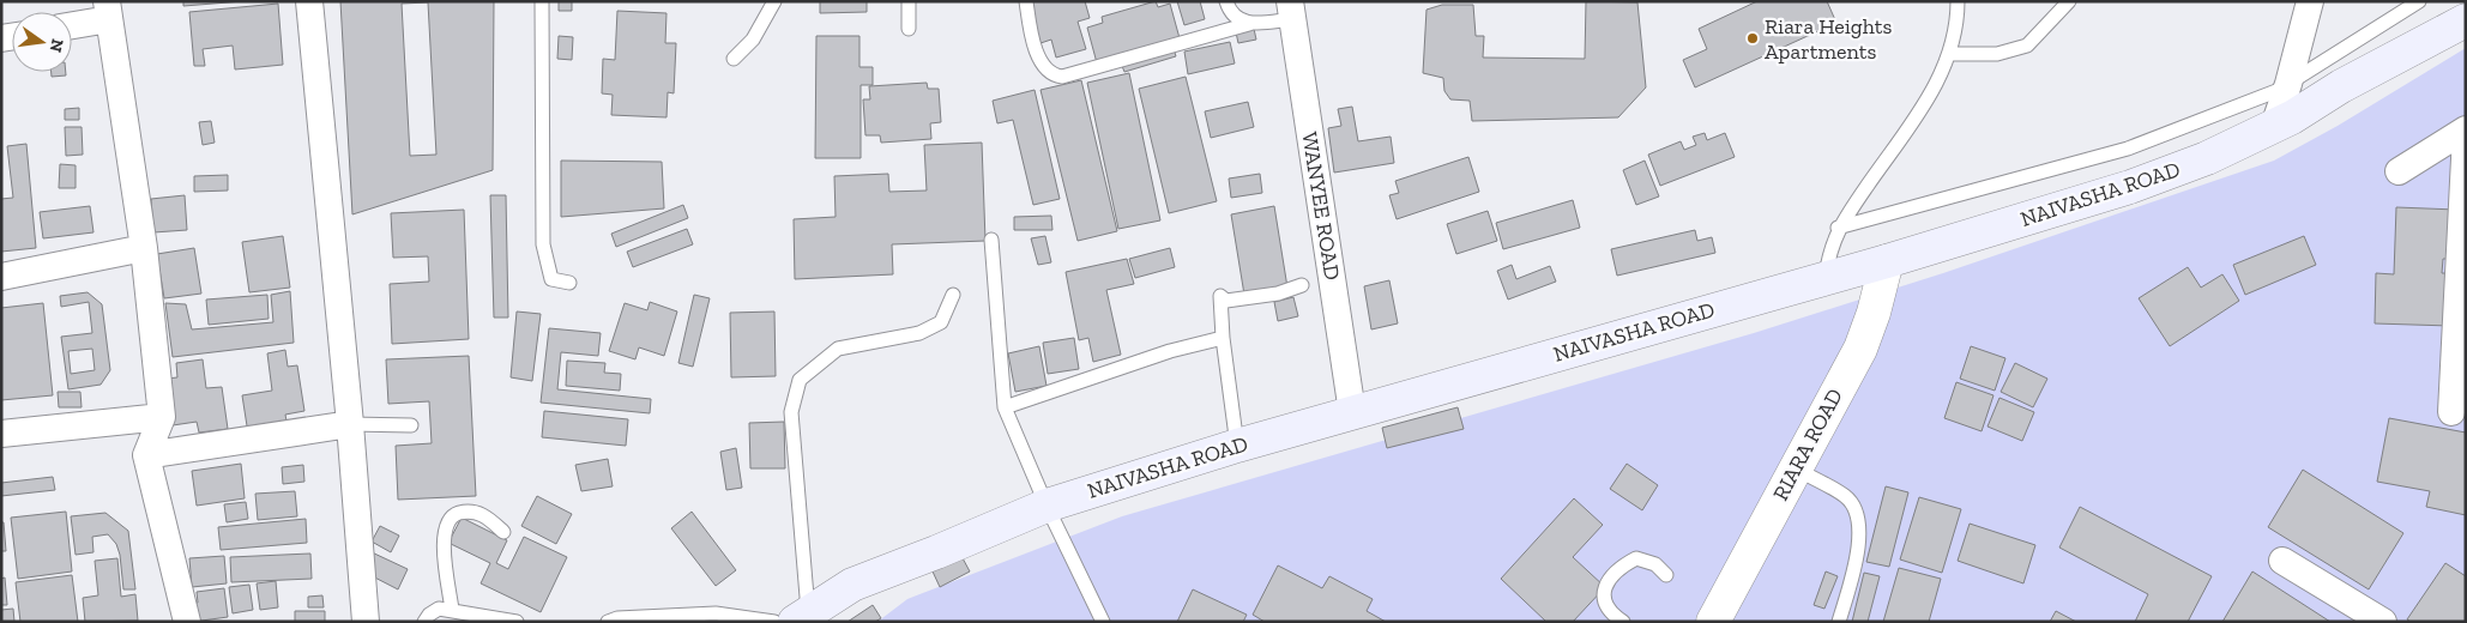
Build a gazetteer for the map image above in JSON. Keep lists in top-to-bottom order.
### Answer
{
  "streets": {
    "main road": ["NAIVASHA ROAD"],
    "street": ["WANYEE ROAD", "RIARA ROAD"]
  },
  "crossings": [
    ["NAIVASHA ROAD", "WANYEE ROAD"],
    ["NAIVASHA ROAD", "RIARA ROAD"]
  ],
  "places": ["Riara Heights Apartments"],
  "north": "right"
}
